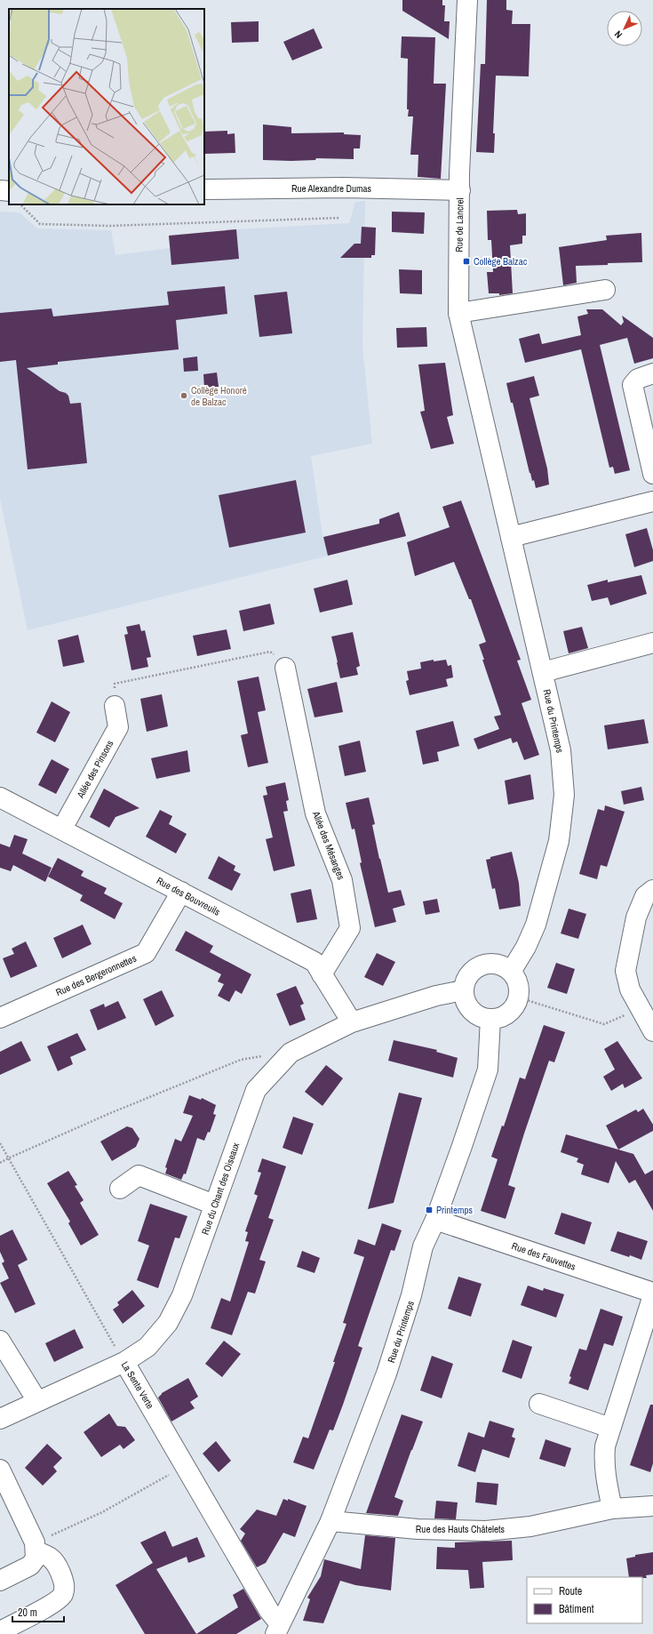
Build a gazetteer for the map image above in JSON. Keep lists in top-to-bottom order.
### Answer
{
  "streets": {
    "street": [
      "Rue Alexandre Dumas",
      "Rue de Lancrel",
      "Rue du Printemps",
      "Allée des Pinsons",
      "Allée des Mésanges",
      "Rue des Bouvreuils",
      "Rue des Bergeronnettes",
      "Rue du Chant des Oiseaux",
      "Rue des Fauvettes",
      "La Sente Verte",
      "Rue des Hauts Châtelets"
    ]
  },
  "crossings": [
    ["Rue Alexandre Dumas", "Rue de Lancrel"],
    ["Rue de Lancrel", "Rue du Printemps"],
    ["Rue du Printemps", "Rue du Chant des Oiseaux"],
    ["Rue du Printemps", "Rue des Fauvettes"],
    ["Rue du Printemps", "La Sente Verte"],
    ["Rue du Printemps", "Rue des Hauts Châtelets"],
    ["Allée des Pinsons", "Rue des Bouvreuils"],
    ["Allée des Mésanges", "Rue des Bouvreuils"],
    ["Rue des Bouvreuils", "Rue des Bergeronnettes"],
    ["Rue des Bouvreuils", "Rue du Chant des Oiseaux"],
    ["Rue du Chant des Oiseaux", "La Sente Verte"],
    ["Rue des Fauvettes", "Rue des Hauts Châtelets"]
  ],
  "places": {
    "transit": ["Collège Balzac", "Printemps"],
    "other": ["Collège Honoré de Balzac"]
  },
  "legend": ["Route", "Bâtiment"],
  "scale_bar": "20 m",
  "north": "bottom left"
}
